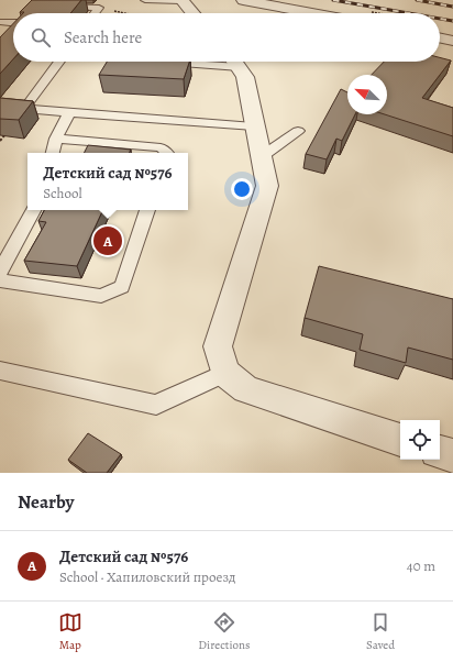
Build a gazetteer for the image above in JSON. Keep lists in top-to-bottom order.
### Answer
{
  "north": "top left",
  "page": {
    "search": "Search here",
    "popup": ["Детский сад №576", "School"],
    "pins": "A",
    "heading": "Nearby",
    "list": [
      {
        "mark": "A",
        "name": "Детский сад №576",
        "note": "School · Хапиловский проезд",
        "value": "40 m"
      }
    ],
    "nav": ["Map", "Directions", "Saved"]
  }
}
